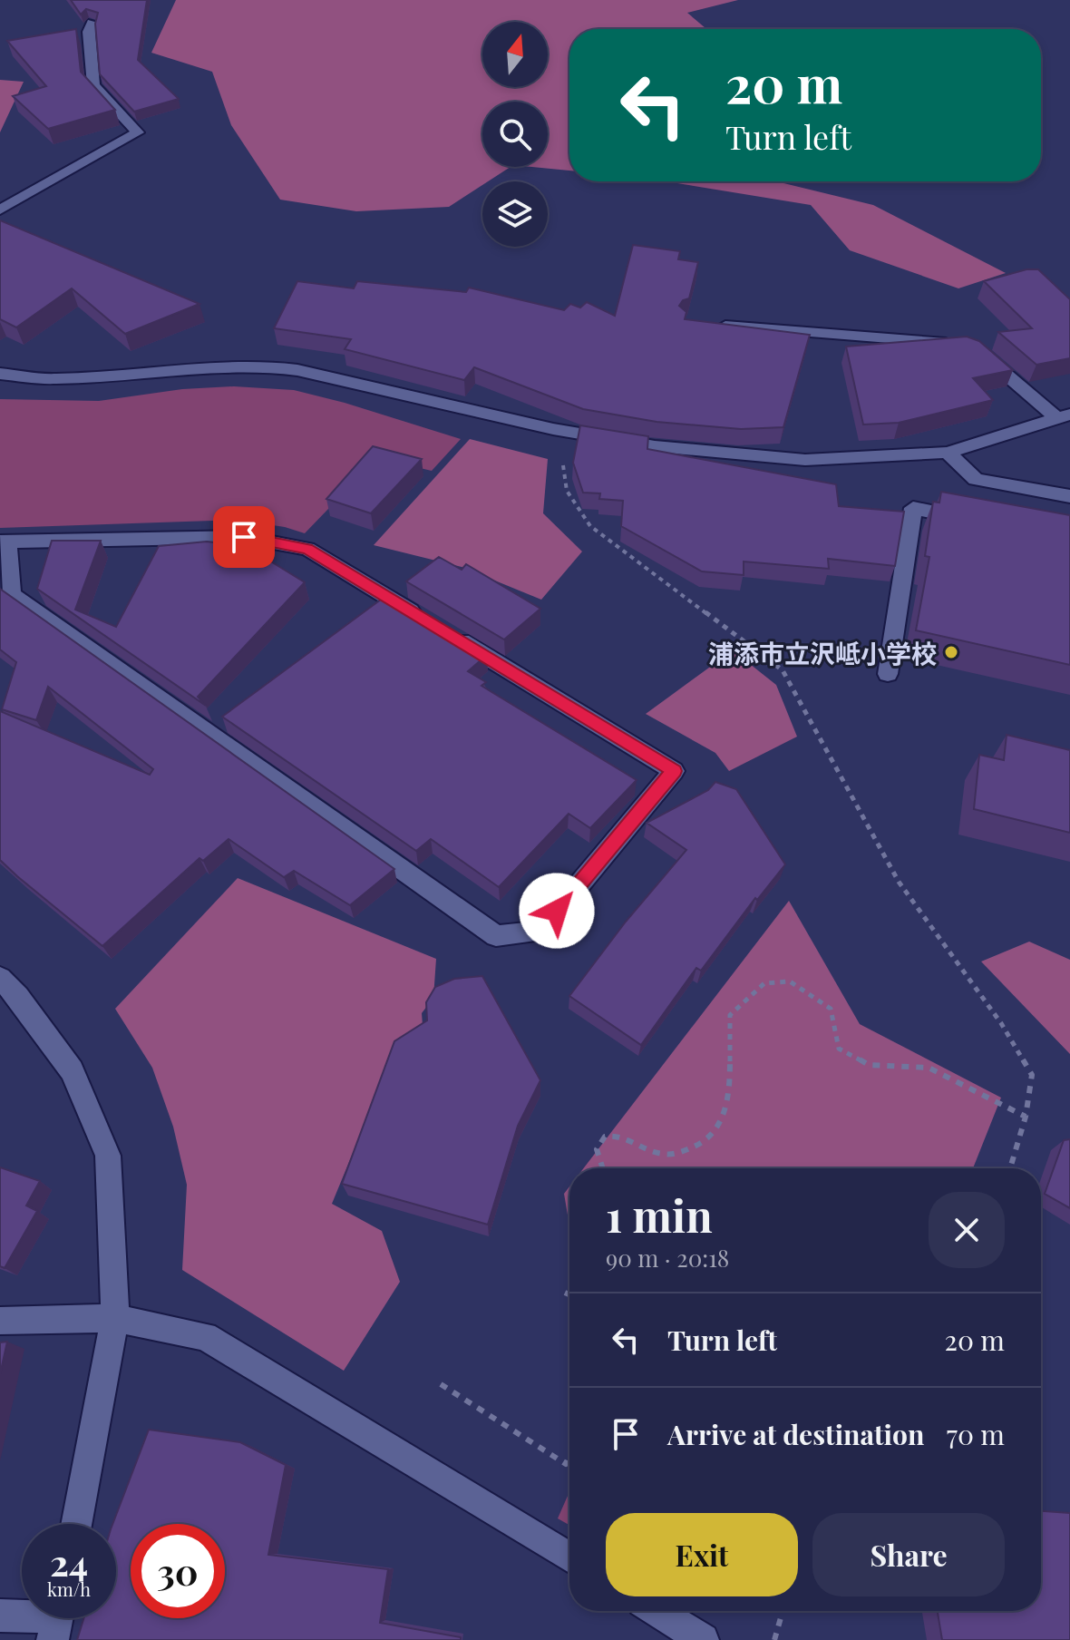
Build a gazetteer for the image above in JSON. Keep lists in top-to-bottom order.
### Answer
{
  "places": ["浦添市立沢岻小学校"],
  "north": "top",
  "page": {
    "turn": ["20 m", "Turn left"],
    "heading": ["1 min", "90 m · 20:18"],
    "list": [
      {
        "name": "Turn left",
        "value": "20 m"
      },
      {
        "name": "Arrive at destination",
        "value": "70 m"
      }
    ],
    "buttons": ["Exit", "Share"],
    "speed": "24 km/h",
    "limit": "30"
  }
}
